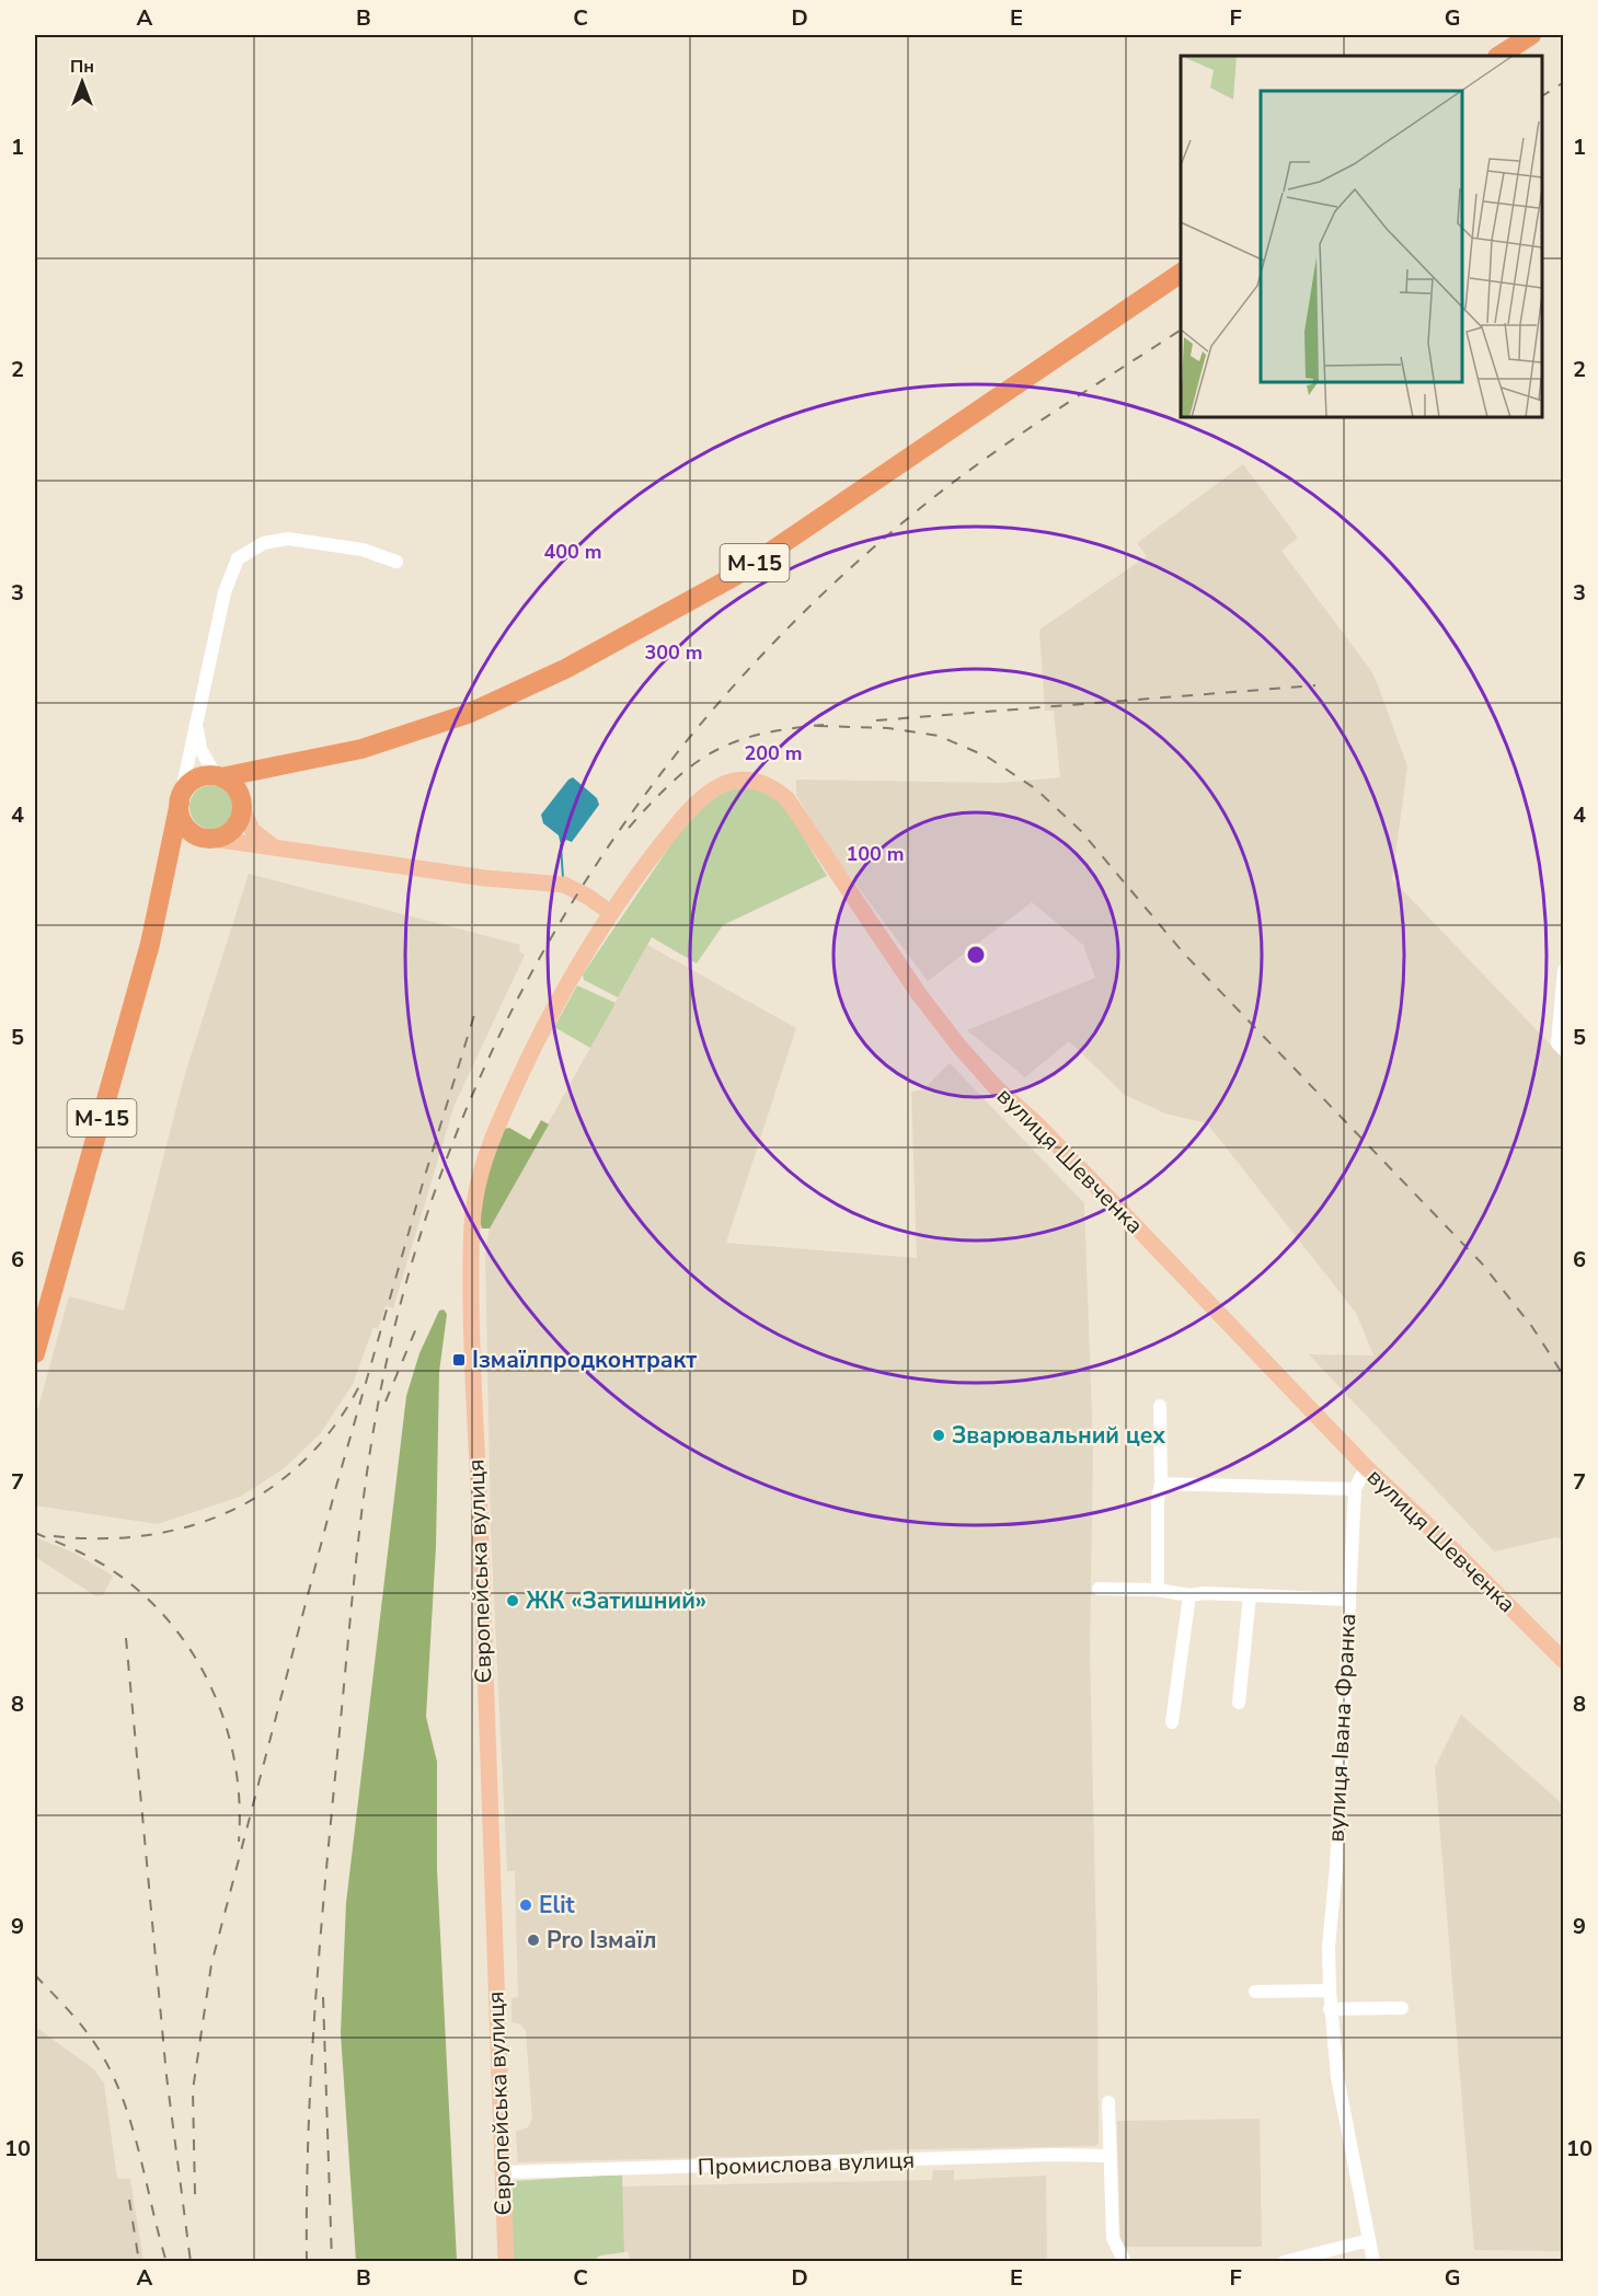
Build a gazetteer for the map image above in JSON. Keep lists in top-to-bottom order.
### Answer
{
  "streets": {
    "highway": ["М-15"],
    "main road": ["вулиця Шевченка", "Європейська вулиця"],
    "street": ["вулиця Івана Франка", "Промислова вулиця"]
  },
  "crossings": [
    ["вулиця Шевченка", "Європейська вулиця"],
    ["вулиця Шевченка", "вулиця Івана Франка"],
    ["Європейська вулиця", "Промислова вулиця"]
  ],
  "places": {
    "transit": ["Ізмаїлпродконтракт"],
    "other": [
      "Зварювальний цех",
      "ЖК «Затишний»",
      "Elit",
      "Pro Ізмаїл"
    ]
  },
  "north": "top",
  "grid": {
    "columns": [
      "A",
      "B",
      "C",
      "D",
      "E",
      "F",
      "G"
    ],
    "rows": [
      "1",
      "2",
      "3",
      "4",
      "5",
      "6",
      "7",
      "8",
      "9",
      "10"
    ]
  },
  "rings": [
    "400 m",
    "300 m",
    "200 m",
    "100 m"
  ]
}
